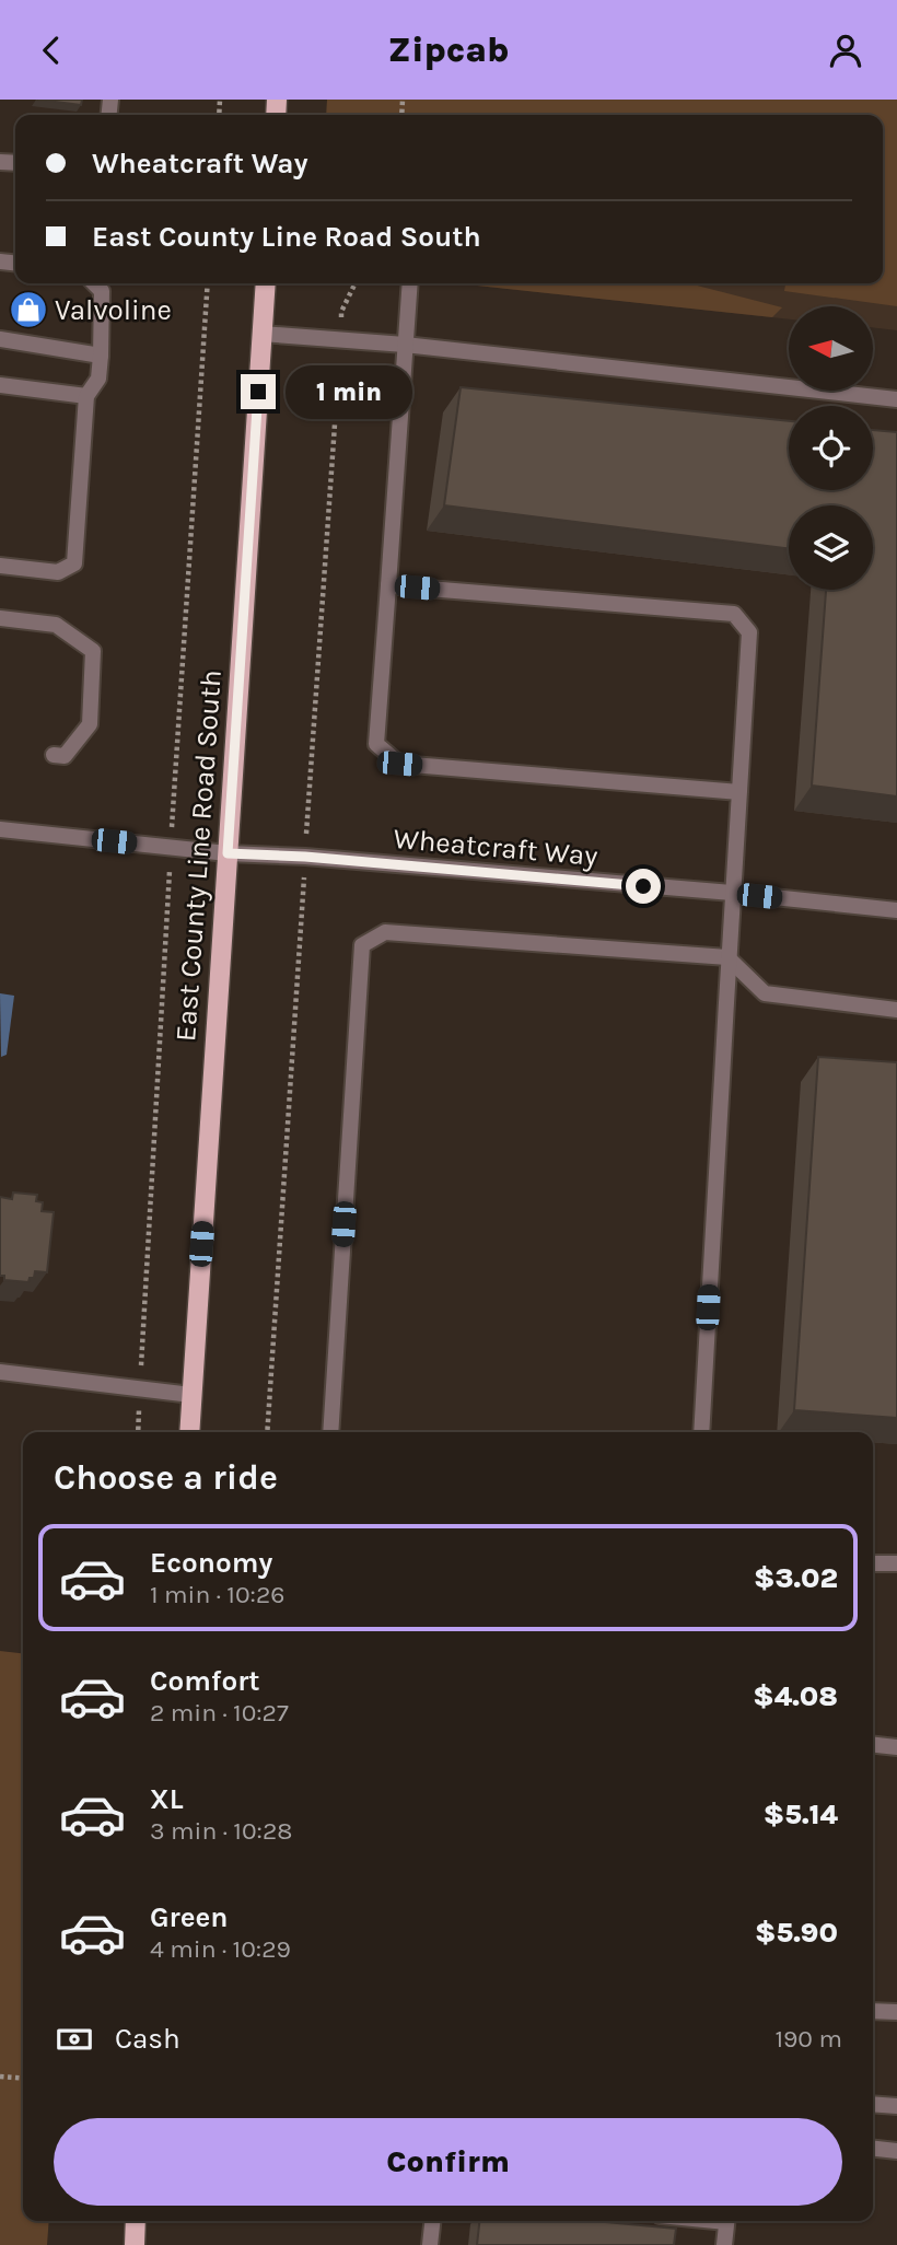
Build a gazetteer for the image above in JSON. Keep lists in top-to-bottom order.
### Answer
{
  "streets": {
    "main road": ["East County Line Road South"],
    "lane": ["Wheatcraft Way"]
  },
  "crossings": [
    ["Wheatcraft Way", "East County Line Road South"]
  ],
  "places": {
    "shop": ["Valvoline"]
  },
  "north": "left",
  "page": {
    "header": "Zipcab",
    "banner": ["Wheatcraft Way", "East County Line Road South"],
    "bubble": "1 min",
    "heading": "Choose a ride",
    "list": [
      {
        "name": "Economy",
        "note": "1 min · 10:26",
        "value": "$3.02"
      },
      {
        "name": "Comfort",
        "note": "2 min · 10:27",
        "value": "$4.08"
      },
      {
        "name": "XL",
        "note": "3 min · 10:28",
        "value": "$5.14"
      },
      {
        "name": "Green",
        "note": "4 min · 10:29",
        "value": "$5.90"
      }
    ],
    "pay": ["Cash", "190 m"],
    "buttons": "Confirm"
  }
}
